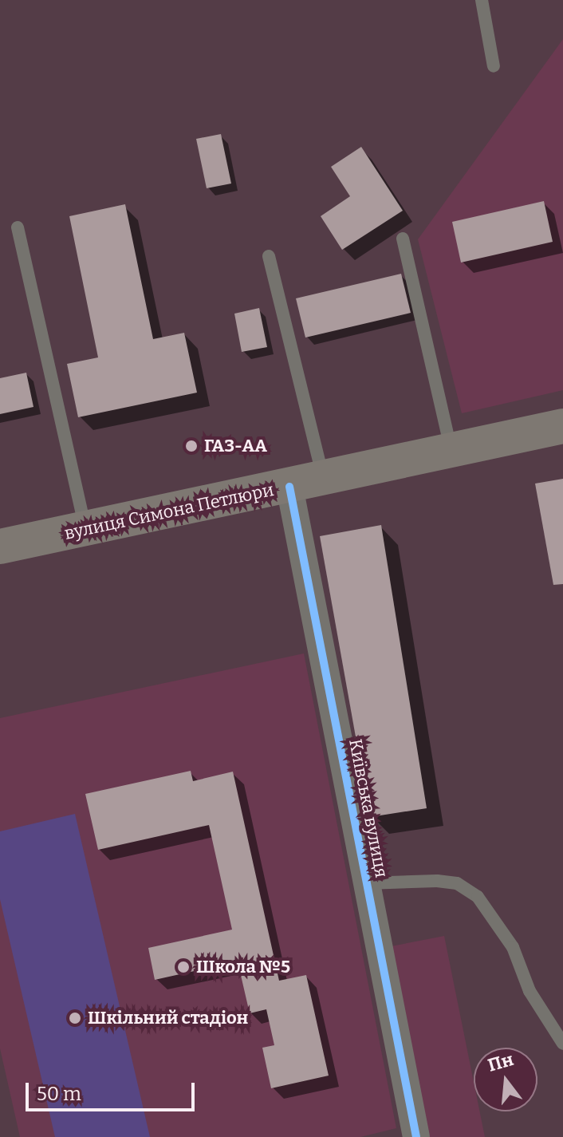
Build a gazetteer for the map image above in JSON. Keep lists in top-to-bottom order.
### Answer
{
  "streets": {
    "highway": ["вулиця Симона Петлюри"],
    "street": ["Київська вулиця"]
  },
  "crossings": [
    ["вулиця Симона Петлюри", "Київська вулиця"]
  ],
  "places": ["ГАЗ-АА", "Школа №5", "Шкільний стадіон"],
  "scale_bar": "50 m",
  "north": "top"
}
